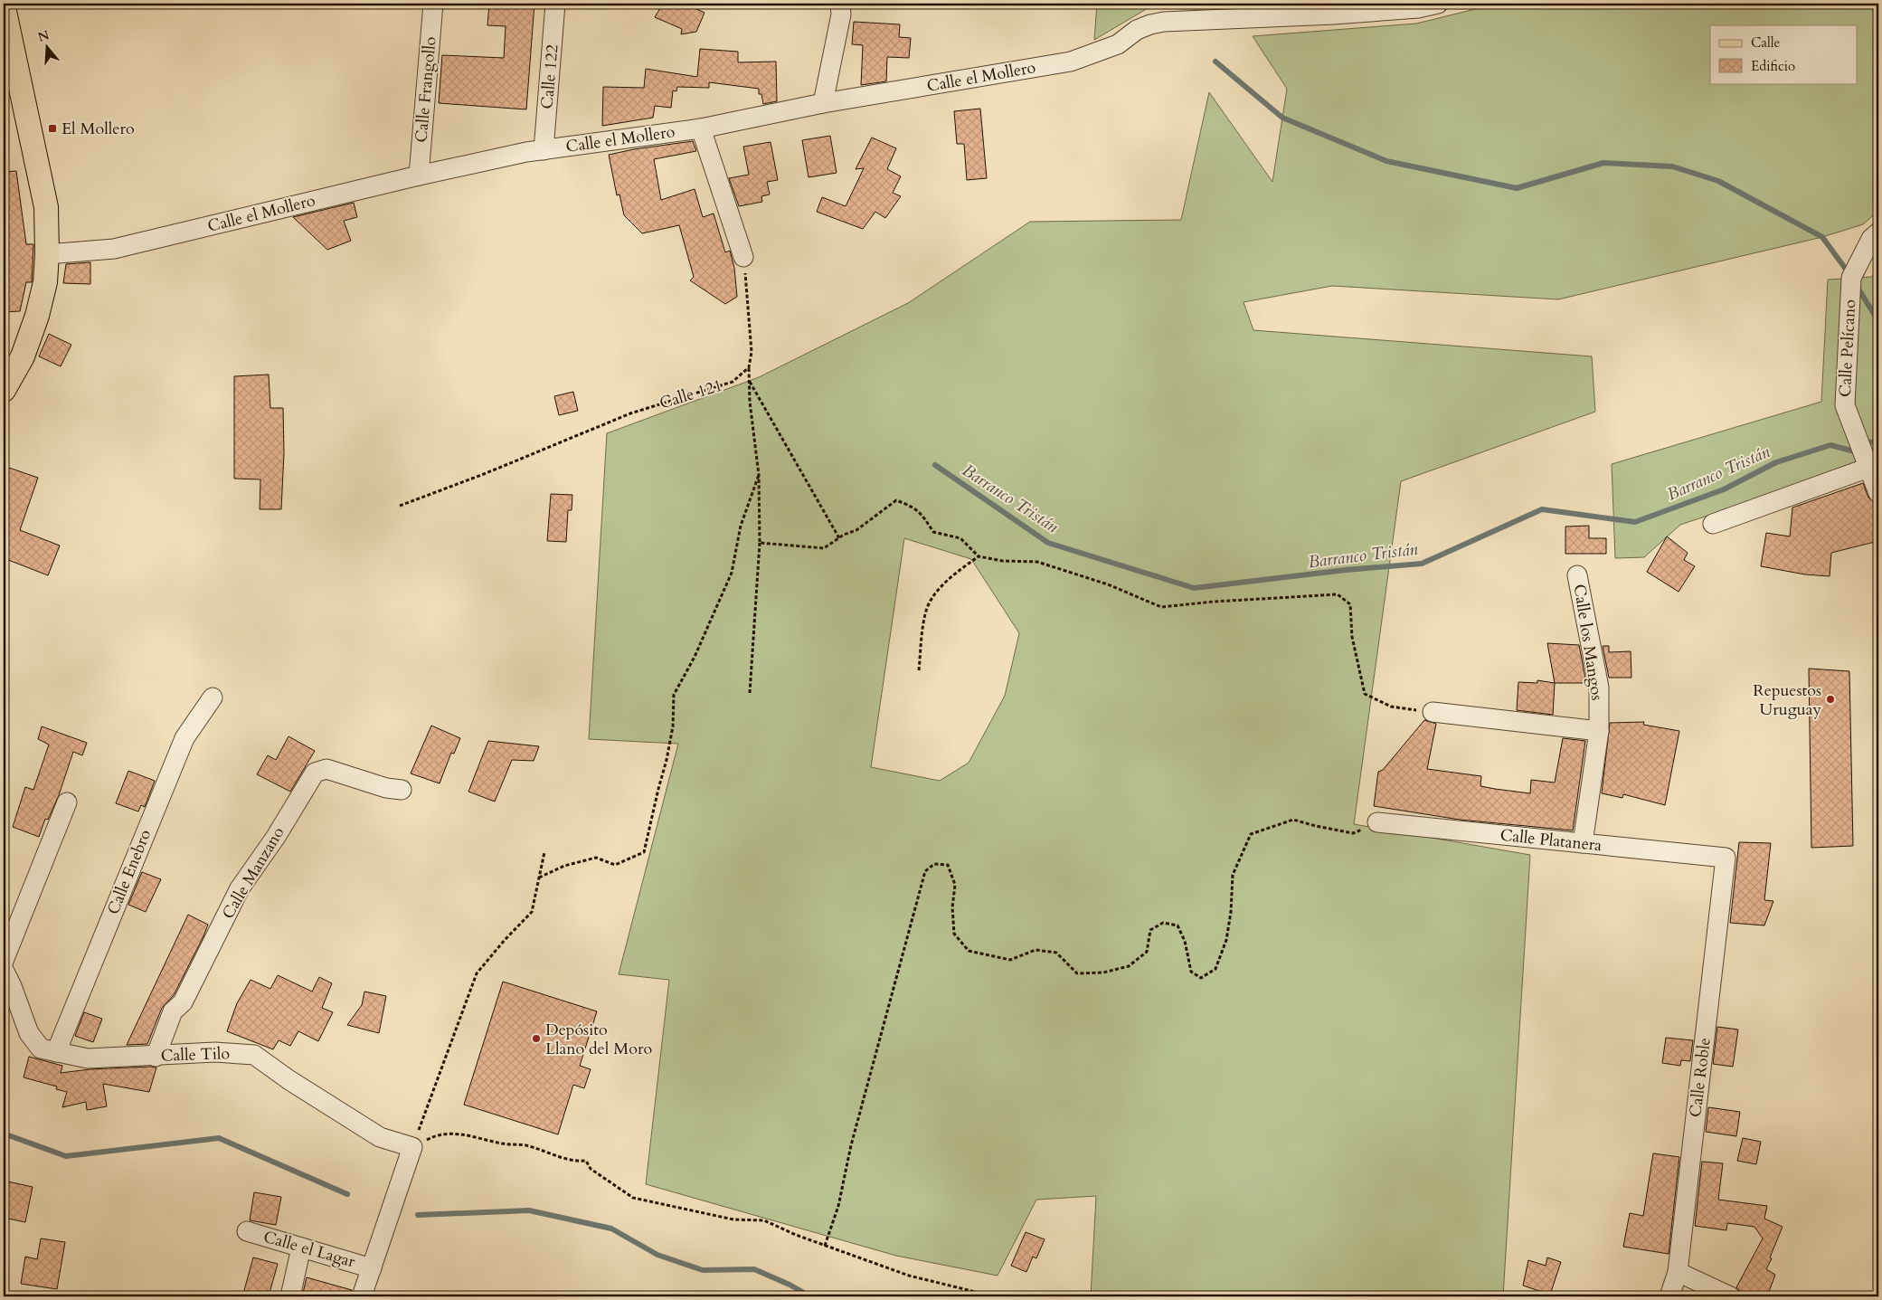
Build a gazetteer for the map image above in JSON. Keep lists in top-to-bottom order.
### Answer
{
  "streets": {
    "street": [
      "Calle 122",
      "Calle el Mollero",
      "Calle Frangollo",
      "Calle Pelícano",
      "Calle los Mangos",
      "Calle Platanera",
      "Calle Enebro",
      "Calle Manzano",
      "Calle Tilo",
      "Calle Roble",
      "Calle el Lagar"
    ],
    "path": ["Calle 121"]
  },
  "crossings": [
    ["Calle 122", "Calle el Mollero"],
    ["Calle el Mollero", "Calle Frangollo"],
    ["Calle los Mangos", "Calle Platanera"],
    ["Calle Platanera", "Calle Roble"],
    ["Calle Enebro", "Calle Tilo"],
    ["Calle Manzano", "Calle Tilo"]
  ],
  "water": ["Barranco Tristán"],
  "places": {
    "transit": ["El Mollero"],
    "other": ["Repuestos Uruguay", "Depósito Llano del Moro"]
  },
  "legend": ["Calle", "Edificio"],
  "north": "top"
}
